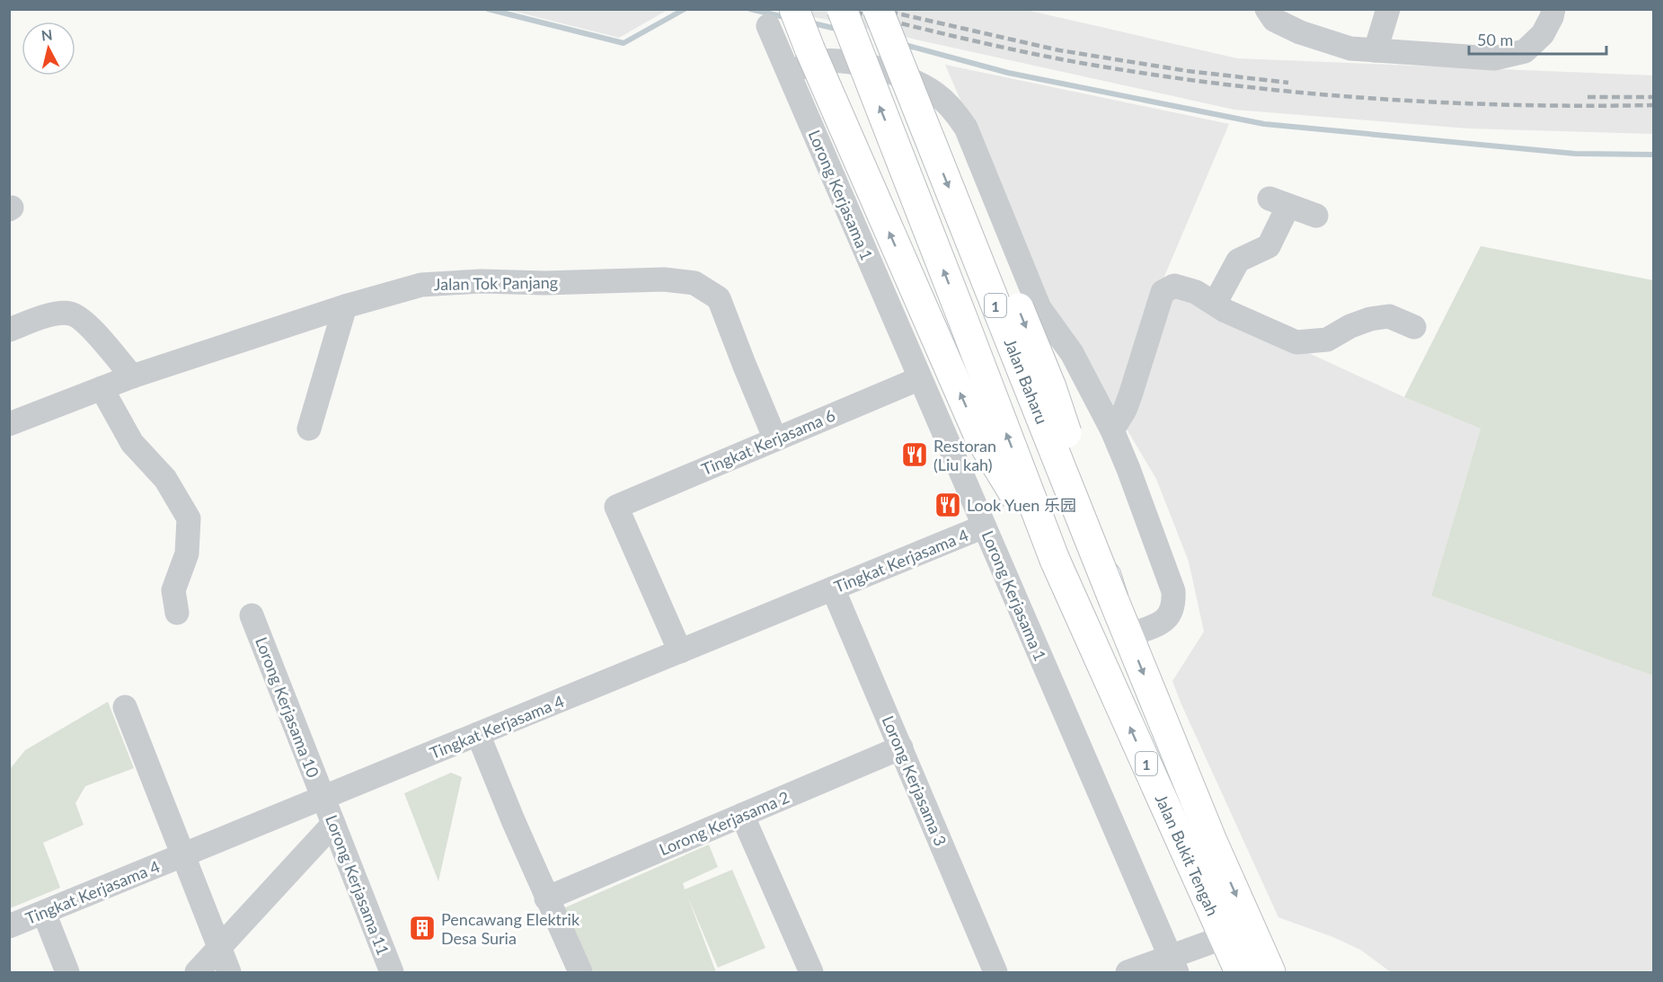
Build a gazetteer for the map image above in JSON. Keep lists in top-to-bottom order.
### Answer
{
  "streets": {
    "highway": ["1", "Jalan Baharu", "Jalan Bukit Tengah"],
    "street": [
      "Lorong Kerjasama 1",
      "Jalan Tok Panjang",
      "Tingkat Kerjasama 6",
      "Tingkat Kerjasama 4",
      "Lorong Kerjasama 10",
      "Lorong Kerjasama 3",
      "Lorong Kerjasama 2",
      "Lorong Kerjasama 11"
    ]
  },
  "crossings": [
    ["Lorong Kerjasama 1", "Tingkat Kerjasama 6"],
    ["Lorong Kerjasama 1", "Tingkat Kerjasama 4"],
    ["Jalan Tok Panjang", "Tingkat Kerjasama 6"],
    ["1", "Jalan Bukit Tengah"],
    ["Jalan Baharu", "Jalan Bukit Tengah"],
    ["Tingkat Kerjasama 6", "Tingkat Kerjasama 4"],
    ["Tingkat Kerjasama 4", "Lorong Kerjasama 10"],
    ["Tingkat Kerjasama 4", "Lorong Kerjasama 3"],
    ["Tingkat Kerjasama 4", "Lorong Kerjasama 11"],
    ["Lorong Kerjasama 10", "Lorong Kerjasama 11"],
    ["Lorong Kerjasama 3", "Lorong Kerjasama 2"]
  ],
  "places": {
    "restaurant": ["Restoran (Liu kah)", "Look Yuen 乐园"],
    "building": ["Pencawang Elektrik Desa Suria"]
  },
  "scale_bar": "50 m",
  "north": "top"
}
